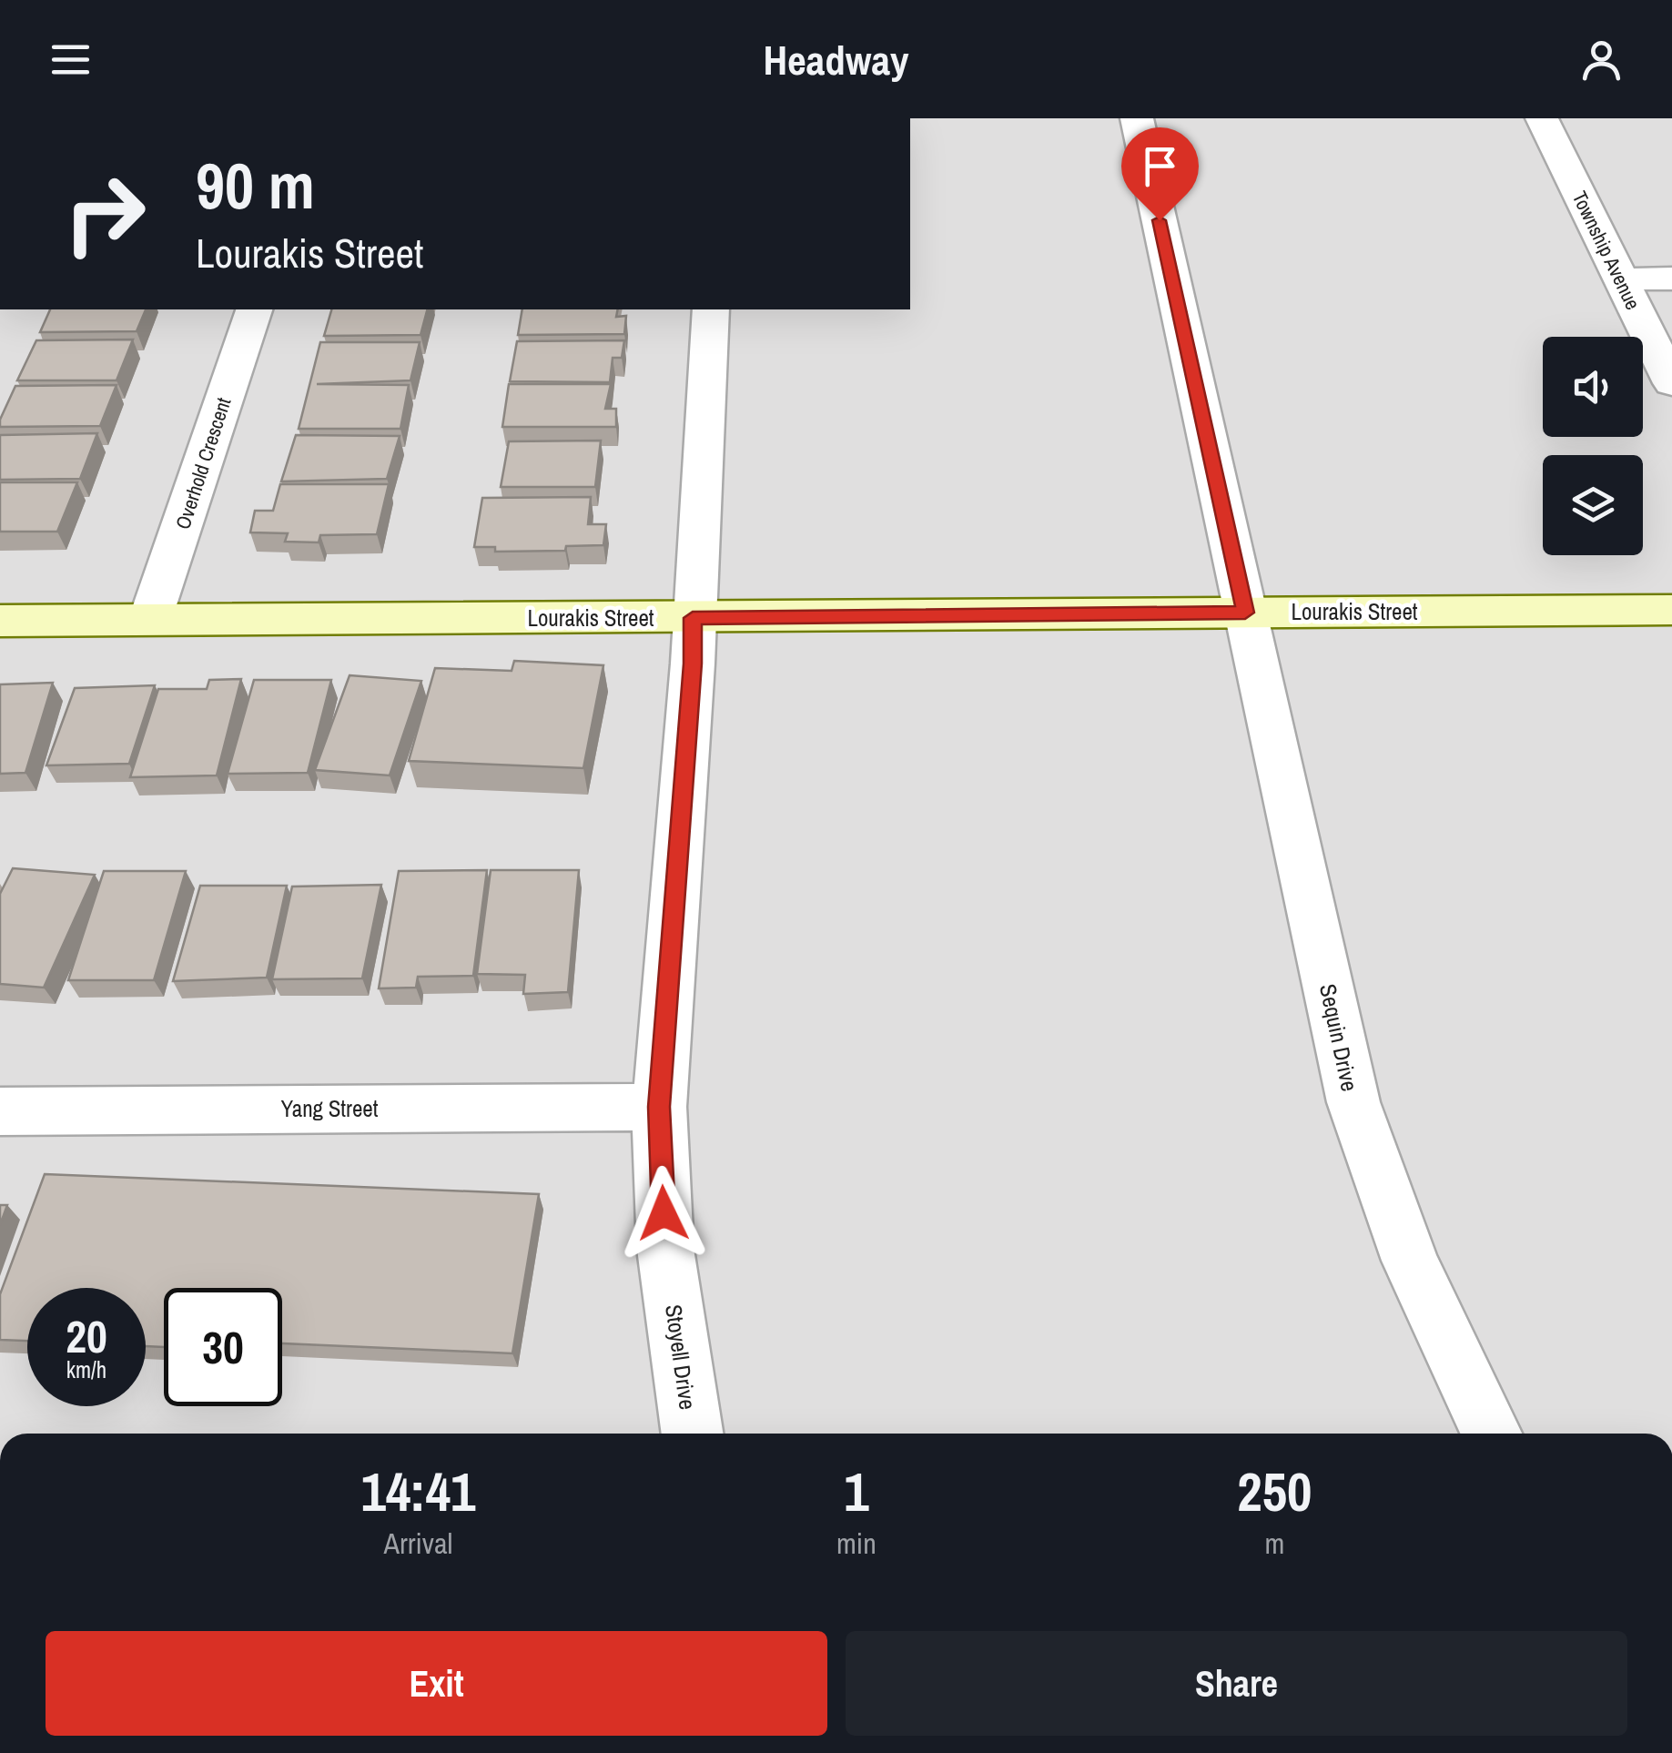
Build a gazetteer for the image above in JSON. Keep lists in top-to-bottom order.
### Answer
{
  "streets": {
    "street": [
      "Township Avenue",
      "Overhold Crescent",
      "Lourakis Street",
      "Sequin Drive",
      "Yang Street",
      "Stoyell Drive"
    ]
  },
  "crossings": [
    ["Overhold Crescent", "Lourakis Street"],
    ["Lourakis Street", "Sequin Drive"],
    ["Lourakis Street", "Stoyell Drive"],
    ["Yang Street", "Stoyell Drive"]
  ],
  "page": {
    "header": "Headway",
    "turn": ["90 m", "Lourakis Street"],
    "speed": "20 km/h",
    "limit": "30",
    "eta": [
      "14:41",
      "Arrival",
      "1",
      "min",
      "250",
      "m"
    ],
    "buttons": ["Exit", "Share"]
  }
}
